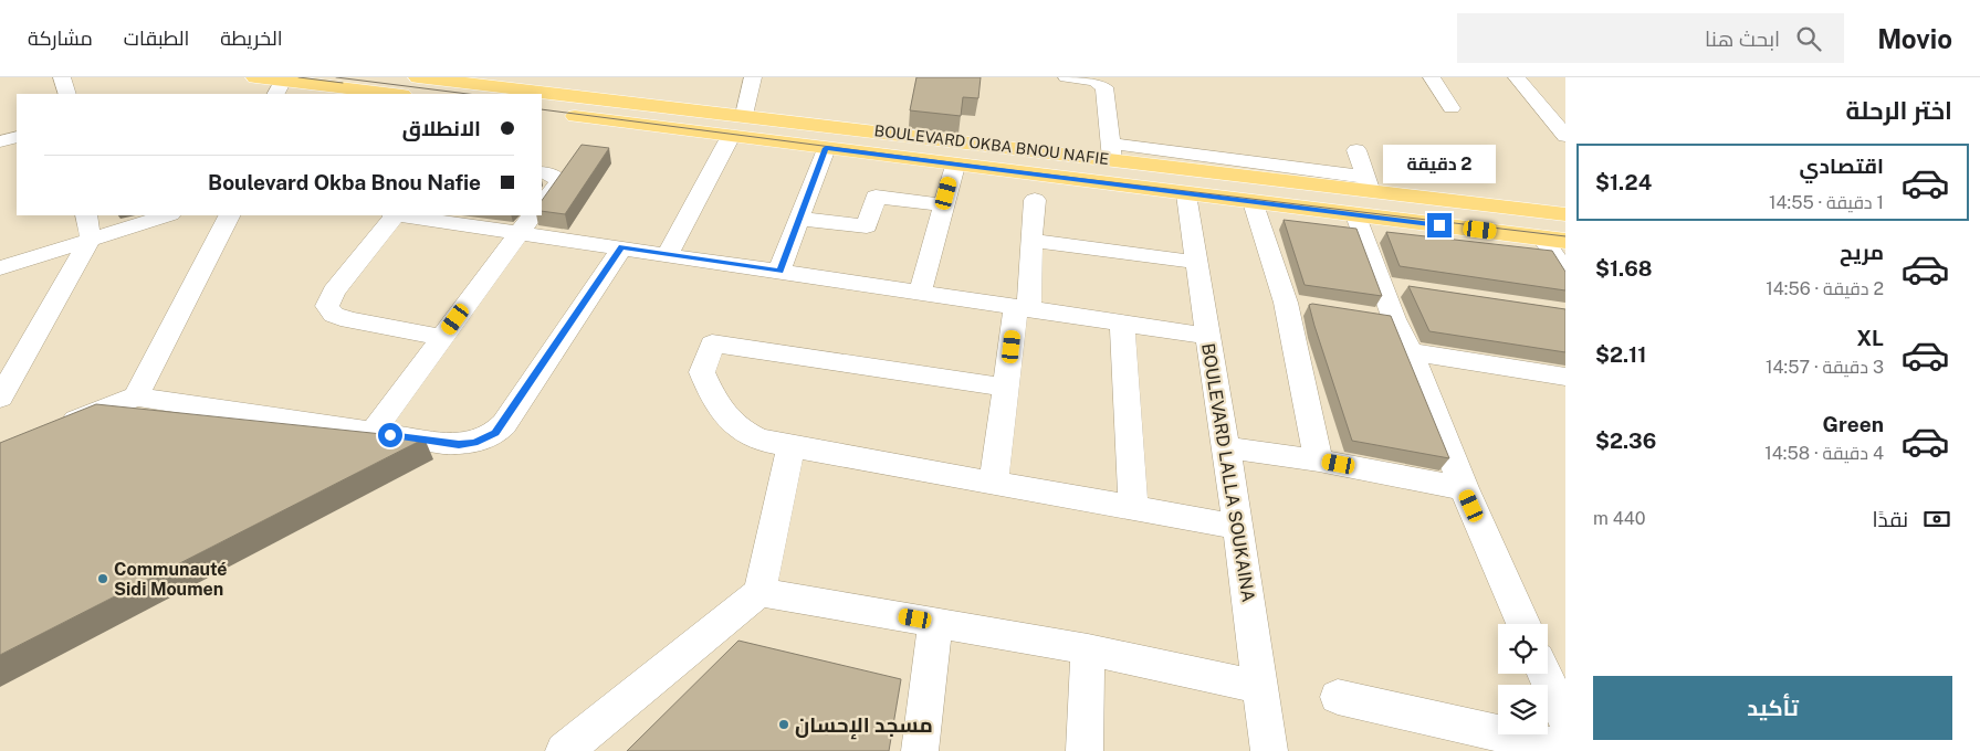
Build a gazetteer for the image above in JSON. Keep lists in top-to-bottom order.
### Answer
{
  "streets": {
    "main road": ["BOULEVARD OKBA BNOU NAFIE"],
    "street": ["BOULEVARD LALLA SOUKAINA"]
  },
  "crossings": [
    ["BOULEVARD OKBA BNOU NAFIE", "BOULEVARD LALLA SOUKAINA"]
  ],
  "places": ["Communauté Sidi Moumen", "مسجد الإحسان"],
  "page": {
    "header": "Movio",
    "search": "ابحث هنا",
    "nav": ["الخريطة", "الطبقات", "مشاركة"],
    "heading": "اختر الرحلة",
    "banner": ["الانطلاق", "Boulevard Okba Bnou Nafie"],
    "list": [
      {
        "name": "اقتصادي",
        "note": "1 دقيقة · 14:55",
        "value": "$1.24"
      },
      {
        "name": "مريح",
        "note": "2 دقيقة · 14:56",
        "value": "$1.68"
      },
      {
        "name": "XL",
        "note": "3 دقيقة · 14:57",
        "value": "$2.11"
      },
      {
        "name": "Green",
        "note": "4 دقيقة · 14:58",
        "value": "$2.36"
      }
    ],
    "bubble": "2 دقيقة",
    "pay": ["نقدًا", "440 m"],
    "buttons": "تأكيد"
  }
}
